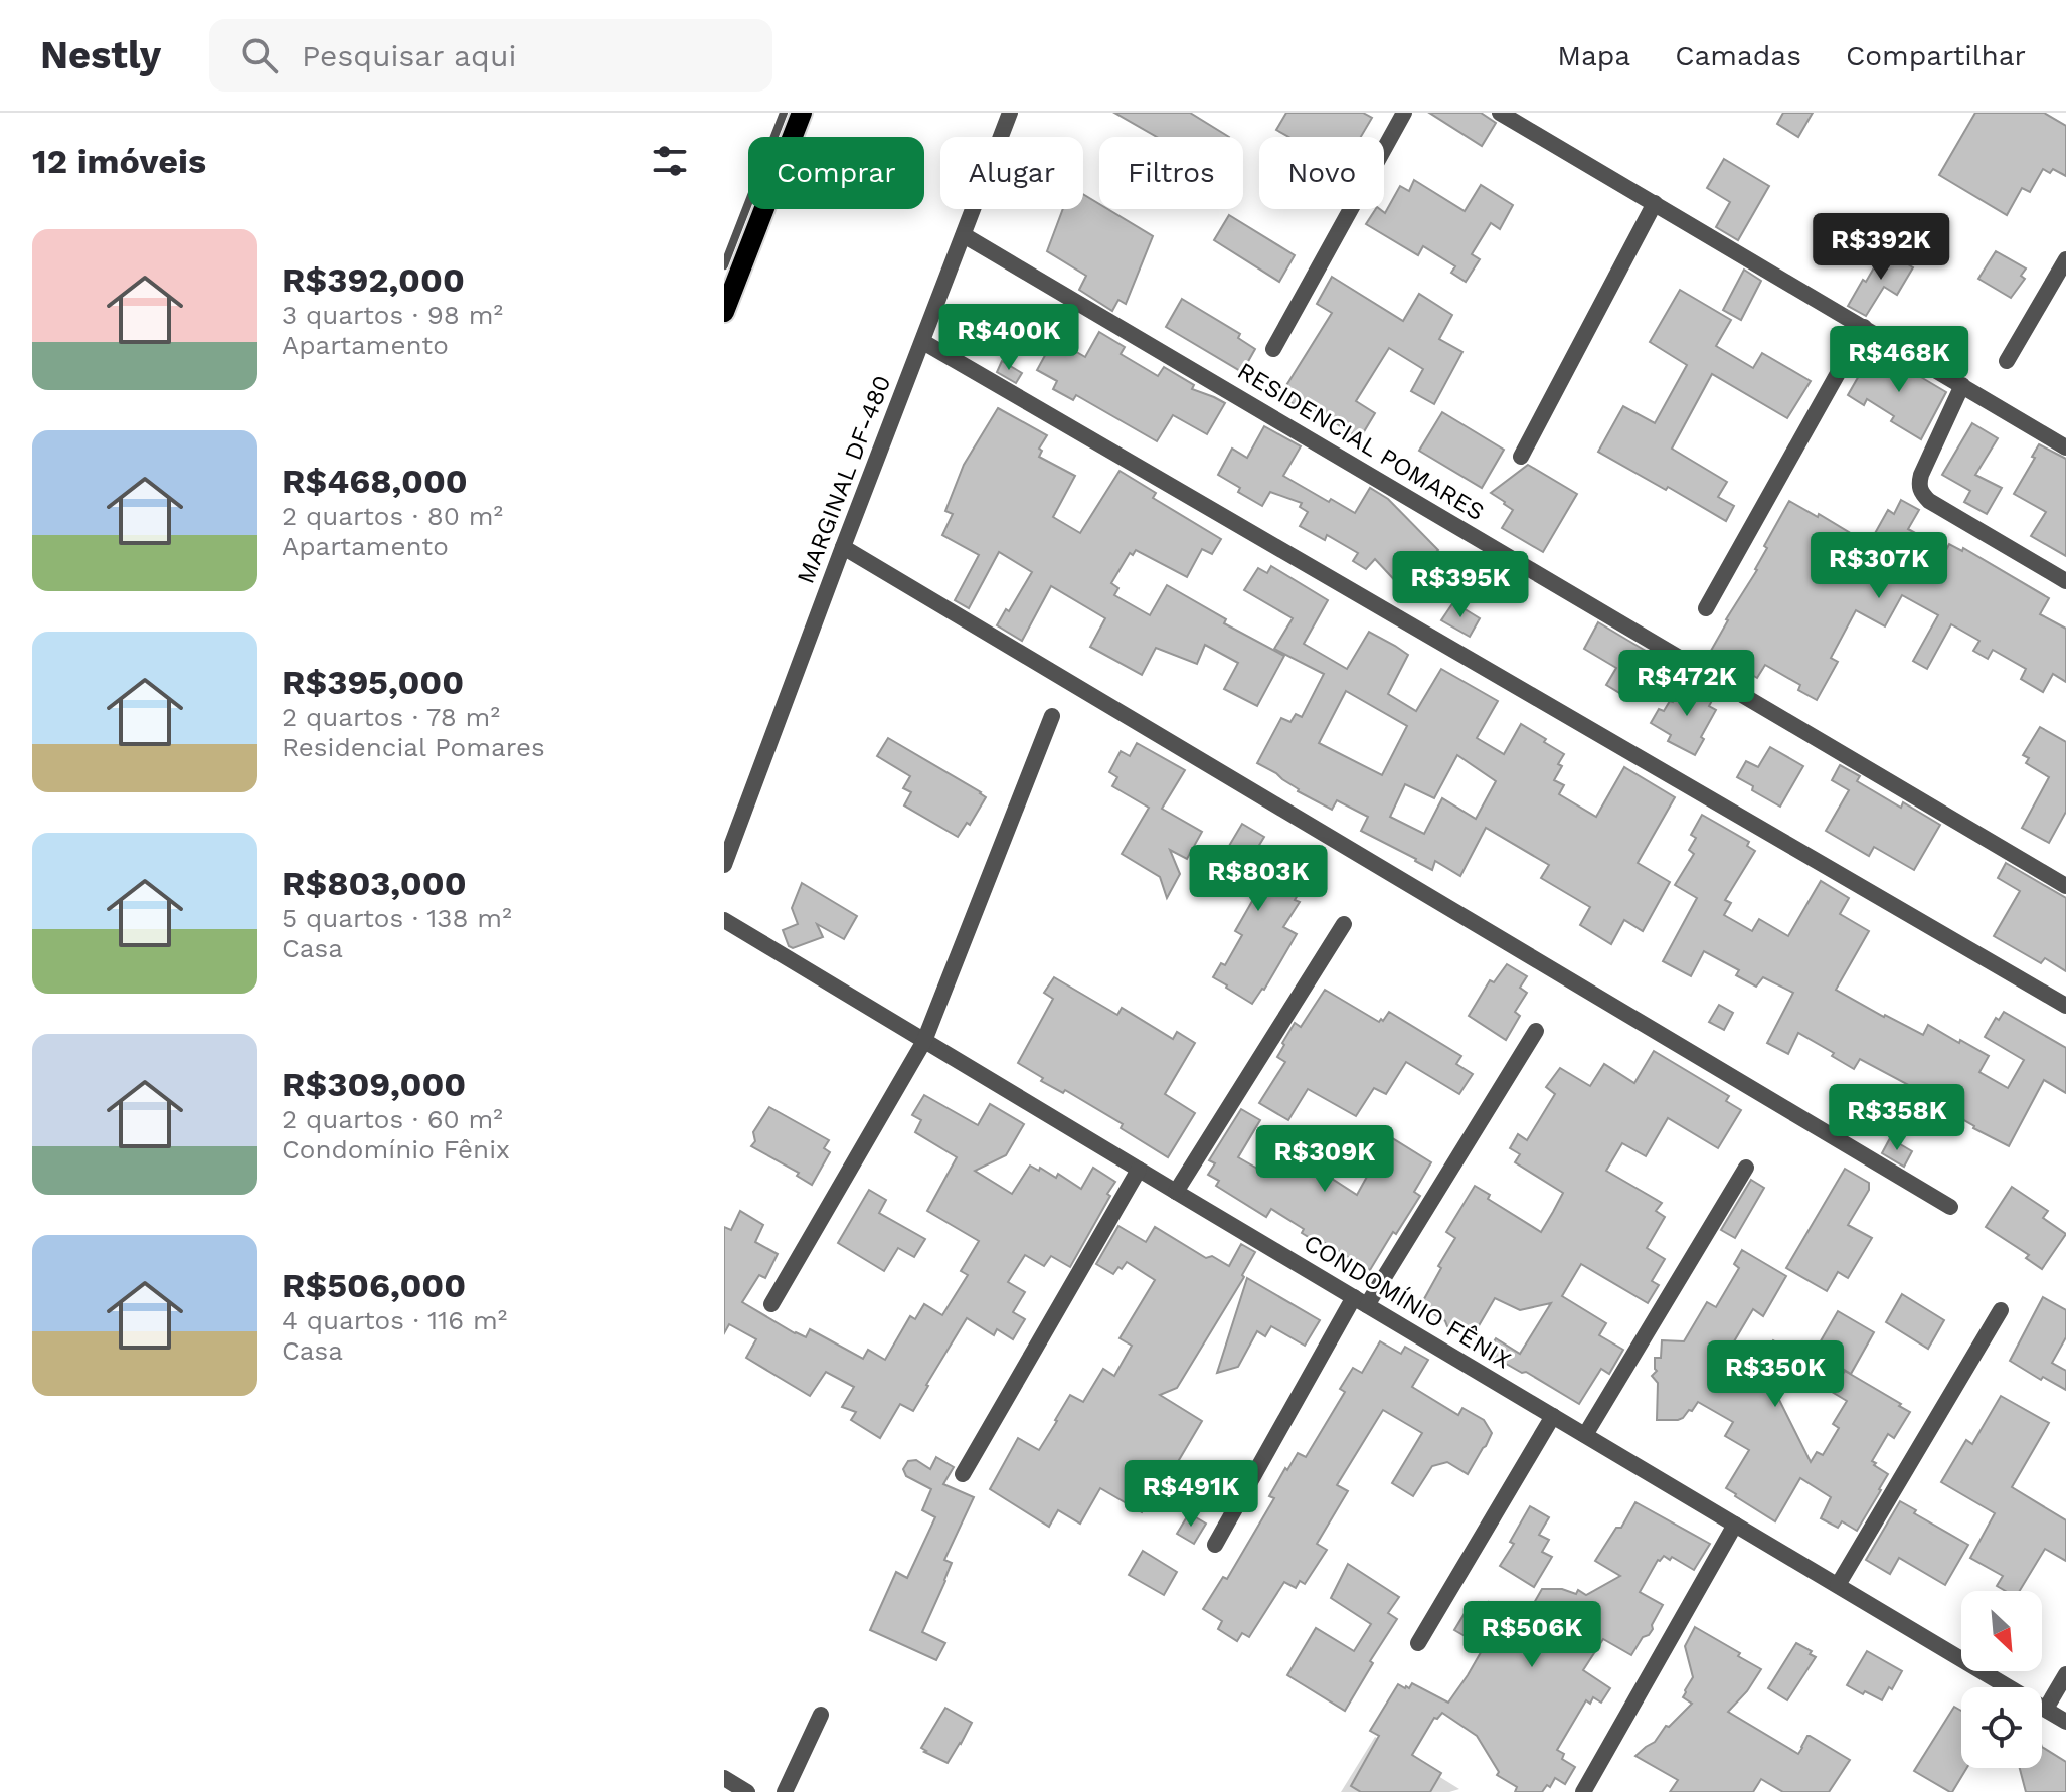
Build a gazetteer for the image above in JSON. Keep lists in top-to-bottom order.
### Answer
{
  "streets": {
    "street": ["RESIDENCIAL POMARES", "MARGINAL DF-480", "CONDOMÍNIO FÊNIX"]
  },
  "crossings": [
    ["RESIDENCIAL POMARES", "MARGINAL DF-480"]
  ],
  "north": "bottom right",
  "page": {
    "header": "Nestly",
    "search": "Pesquisar aqui",
    "nav": ["Mapa", "Camadas", "Compartilhar"],
    "heading": "12 imóveis",
    "chip": [
      "Comprar",
      "Alugar",
      "Filtros",
      "Novo"
    ],
    "list": [
      {
        "name": "R$392,000",
        "note": "3 quartos · 98 m² · Apartamento"
      },
      {
        "name": "R$468,000",
        "note": "2 quartos · 80 m² · Apartamento"
      },
      {
        "name": "R$395,000",
        "note": "2 quartos · 78 m² · Residencial Pomares"
      },
      {
        "name": "R$803,000",
        "note": "5 quartos · 138 m² · Casa"
      },
      {
        "name": "R$309,000",
        "note": "2 quartos · 60 m² · Condomínio Fênix"
      },
      {
        "name": "R$506,000",
        "note": "4 quartos · 116 m² · Casa"
      }
    ],
    "price": [
      "R$392K",
      "R$400K",
      "R$468K",
      "R$307K",
      "R$395K",
      "R$472K",
      "R$803K",
      "R$358K",
      "R$309K",
      "R$350K",
      "R$491K",
      "R$506K"
    ]
  }
}
